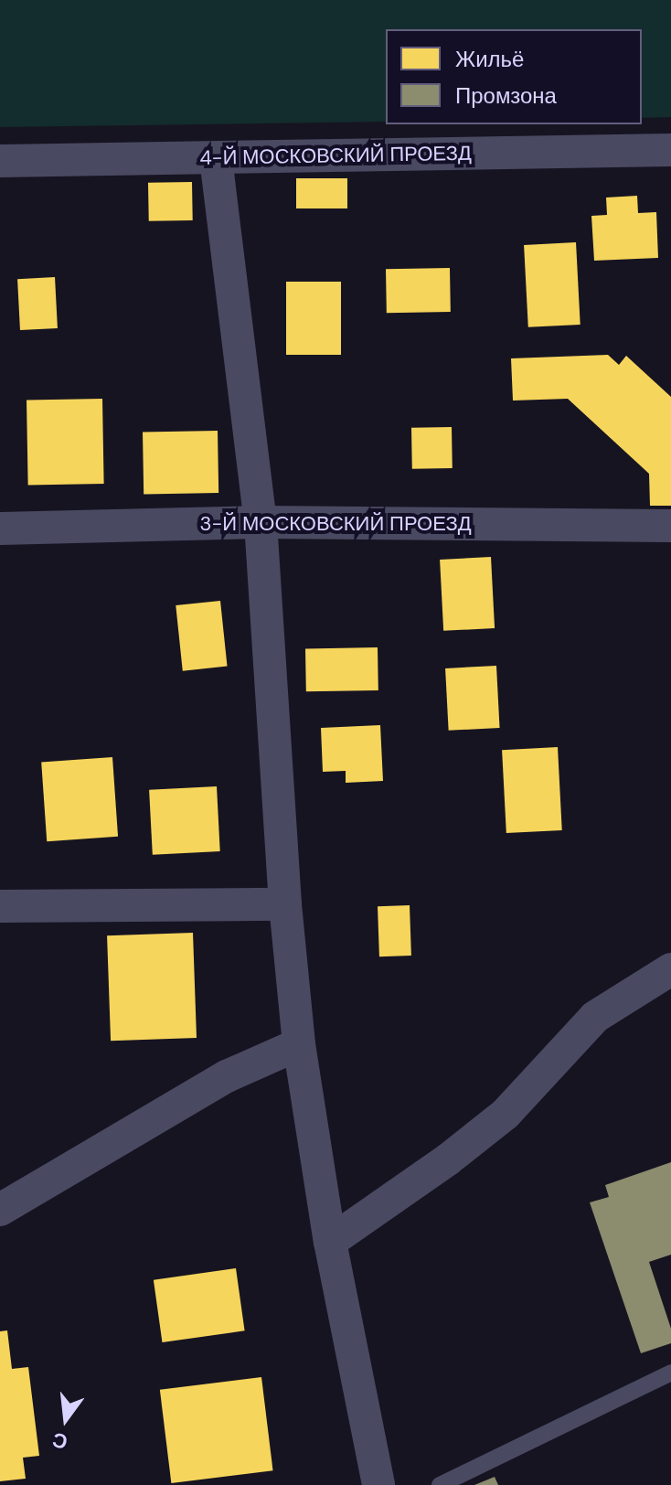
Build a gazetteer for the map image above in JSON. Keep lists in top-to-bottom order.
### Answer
{
  "streets": {
    "street": ["4-Й МОСКОВСКИЙ ПРОЕЗД", "3-Й МОСКОВСКИЙ ПРОЕЗД"]
  },
  "legend": ["Жильё", "Промзона"],
  "north": "bottom"
}
